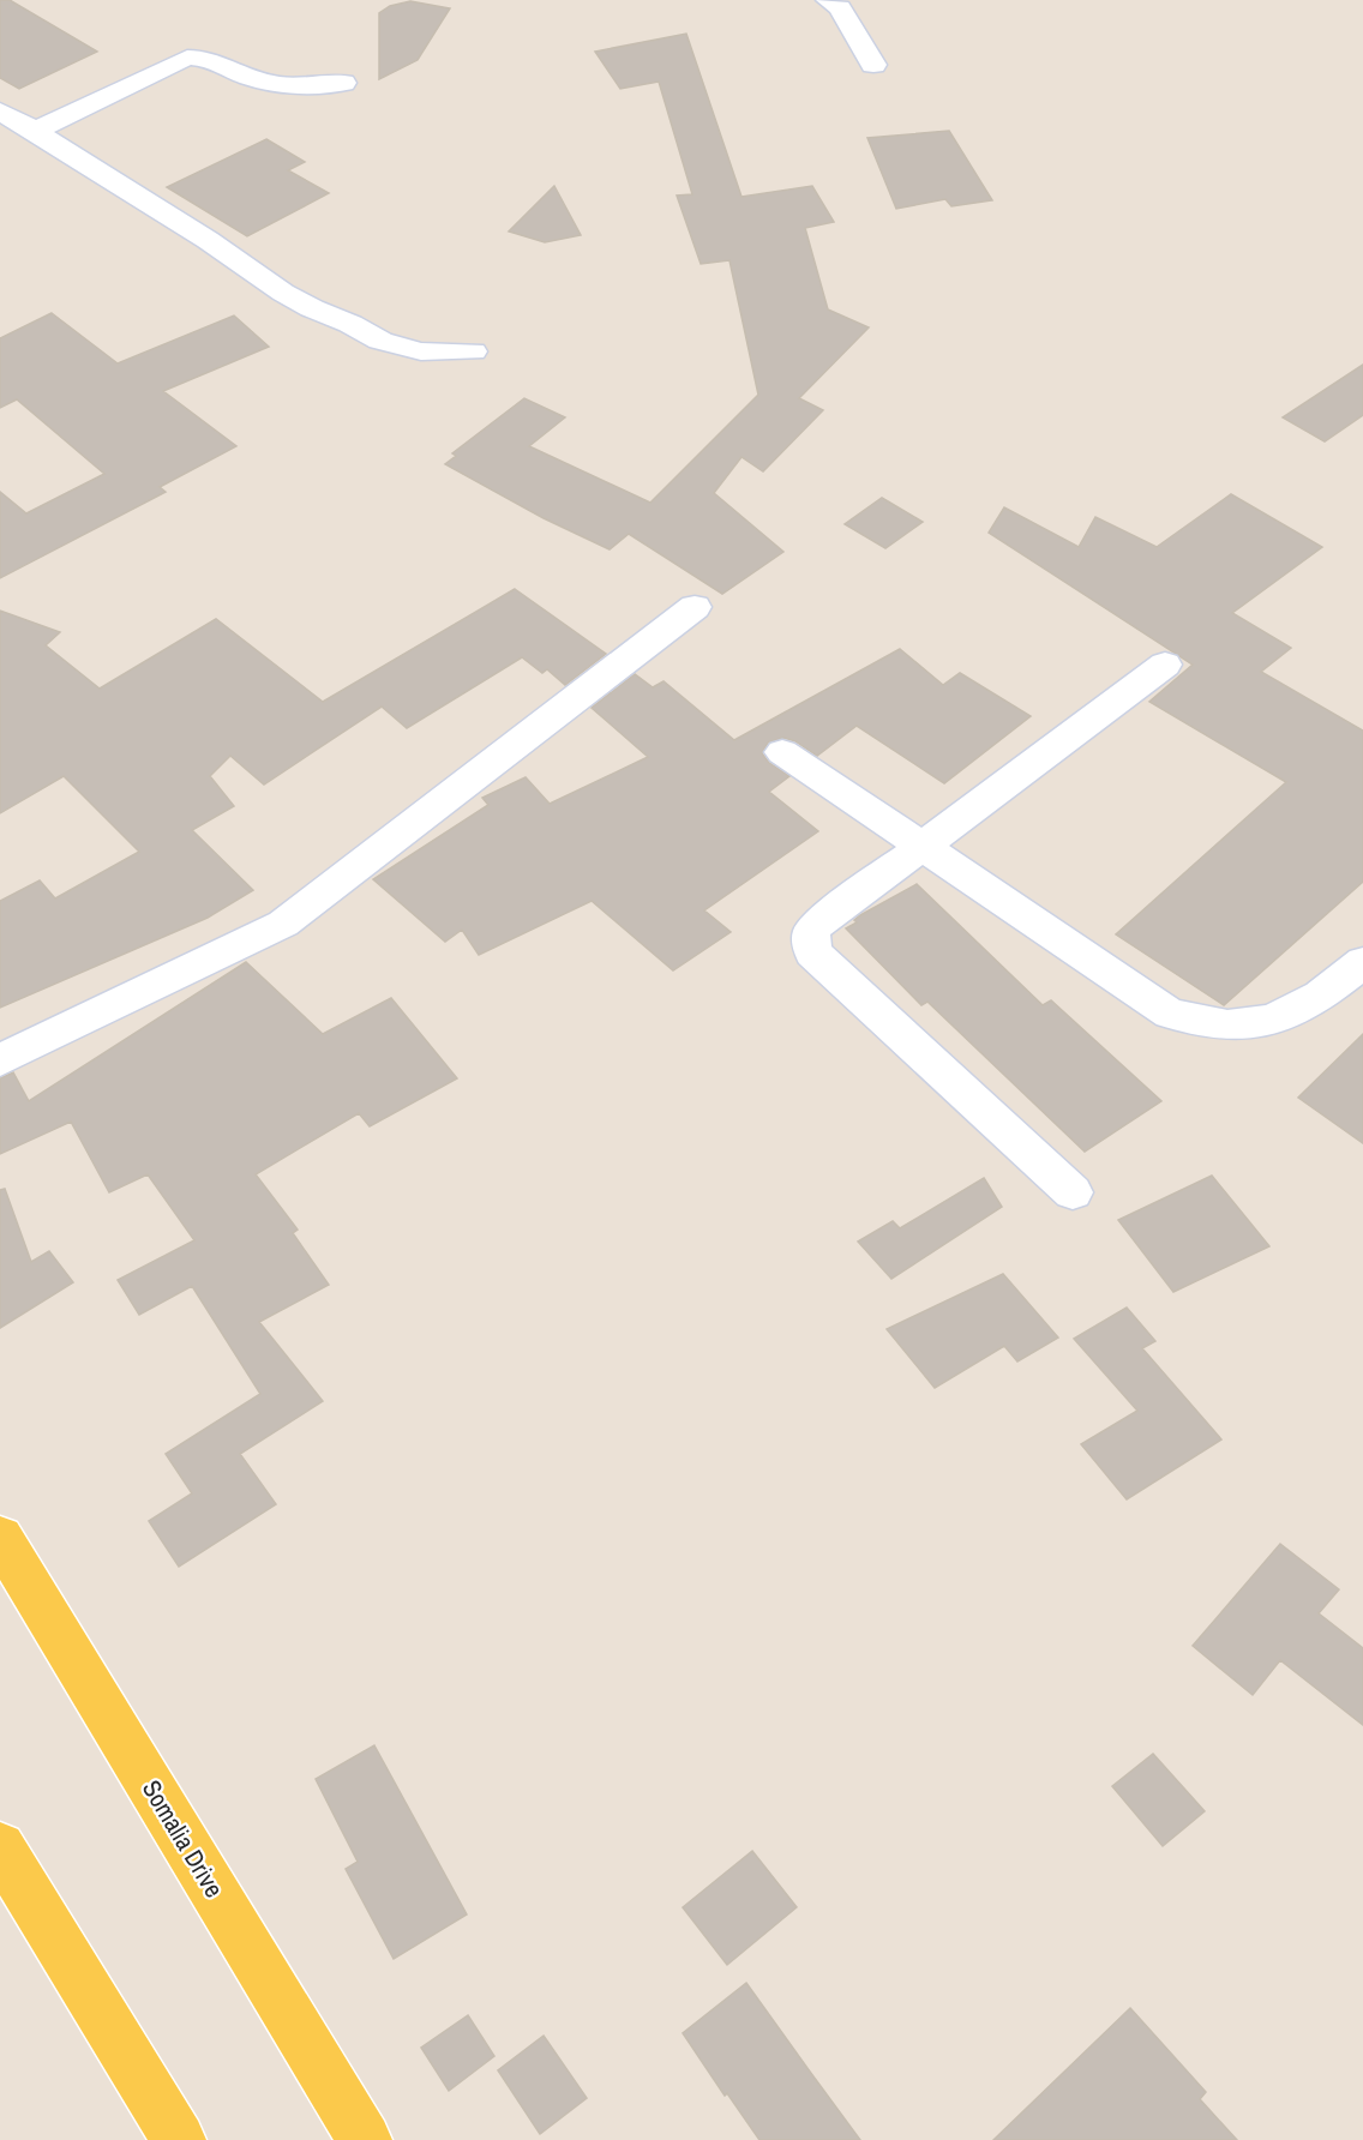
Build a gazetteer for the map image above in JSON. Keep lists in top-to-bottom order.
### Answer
{
  "streets": {
    "main road": ["Somalia Drive"]
  }
}
